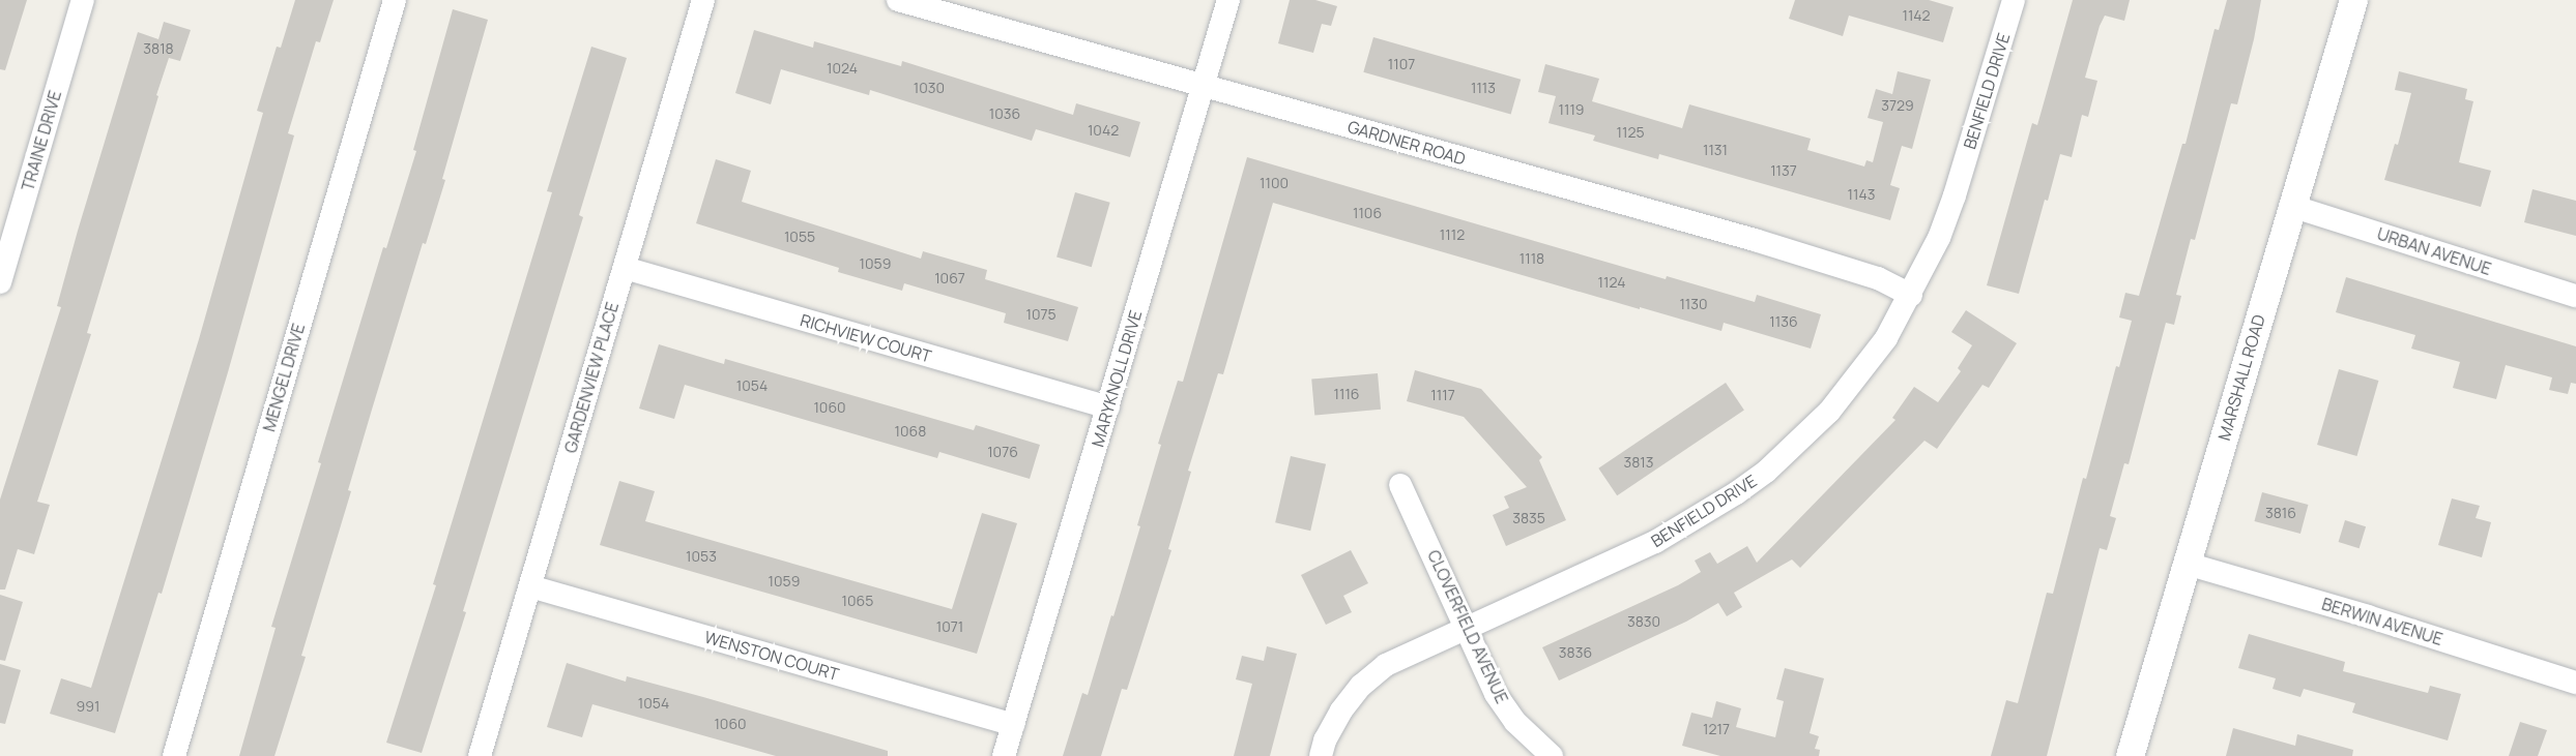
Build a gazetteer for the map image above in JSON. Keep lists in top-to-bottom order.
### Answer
{
  "streets": {
    "street": [
      "BENFIELD DRIVE",
      "TRAINE DRIVE",
      "GARDNER ROAD",
      "URBAN AVENUE",
      "RICHVIEW COURT",
      "MENGEL DRIVE",
      "GARDENVIEW PLACE",
      "MARSHALL ROAD",
      "MARYKNOLL DRIVE",
      "BERWIN AVENUE",
      "CLOVERFIELD AVENUE",
      "WENSTON COURT"
    ]
  },
  "crossings": [
    ["BENFIELD DRIVE", "GARDNER ROAD"],
    ["BENFIELD DRIVE", "CLOVERFIELD AVENUE"],
    ["GARDNER ROAD", "MARYKNOLL DRIVE"],
    ["URBAN AVENUE", "MARSHALL ROAD"],
    ["RICHVIEW COURT", "GARDENVIEW PLACE"],
    ["RICHVIEW COURT", "MARYKNOLL DRIVE"],
    ["GARDENVIEW PLACE", "WENSTON COURT"],
    ["MARSHALL ROAD", "BERWIN AVENUE"],
    ["MARYKNOLL DRIVE", "WENSTON COURT"]
  ],
  "house_numbers": [
    "1142",
    "3818",
    "1107",
    "1024",
    "1030",
    "1113",
    "3729",
    "1119",
    "1036",
    "1042",
    "1125",
    "1131",
    "1137",
    "1100",
    "1143",
    "1106",
    "1112",
    "1055",
    "1118",
    "1059",
    "1067",
    "1124",
    "1130",
    "1075",
    "1136",
    "1054",
    "1116",
    "1117",
    "1060",
    "1068",
    "1076",
    "3813",
    "3816",
    "3835",
    "1053",
    "1059",
    "1065",
    "3830",
    "1071",
    "3836",
    "1054",
    "991",
    "1060",
    "1217"
  ]
}
